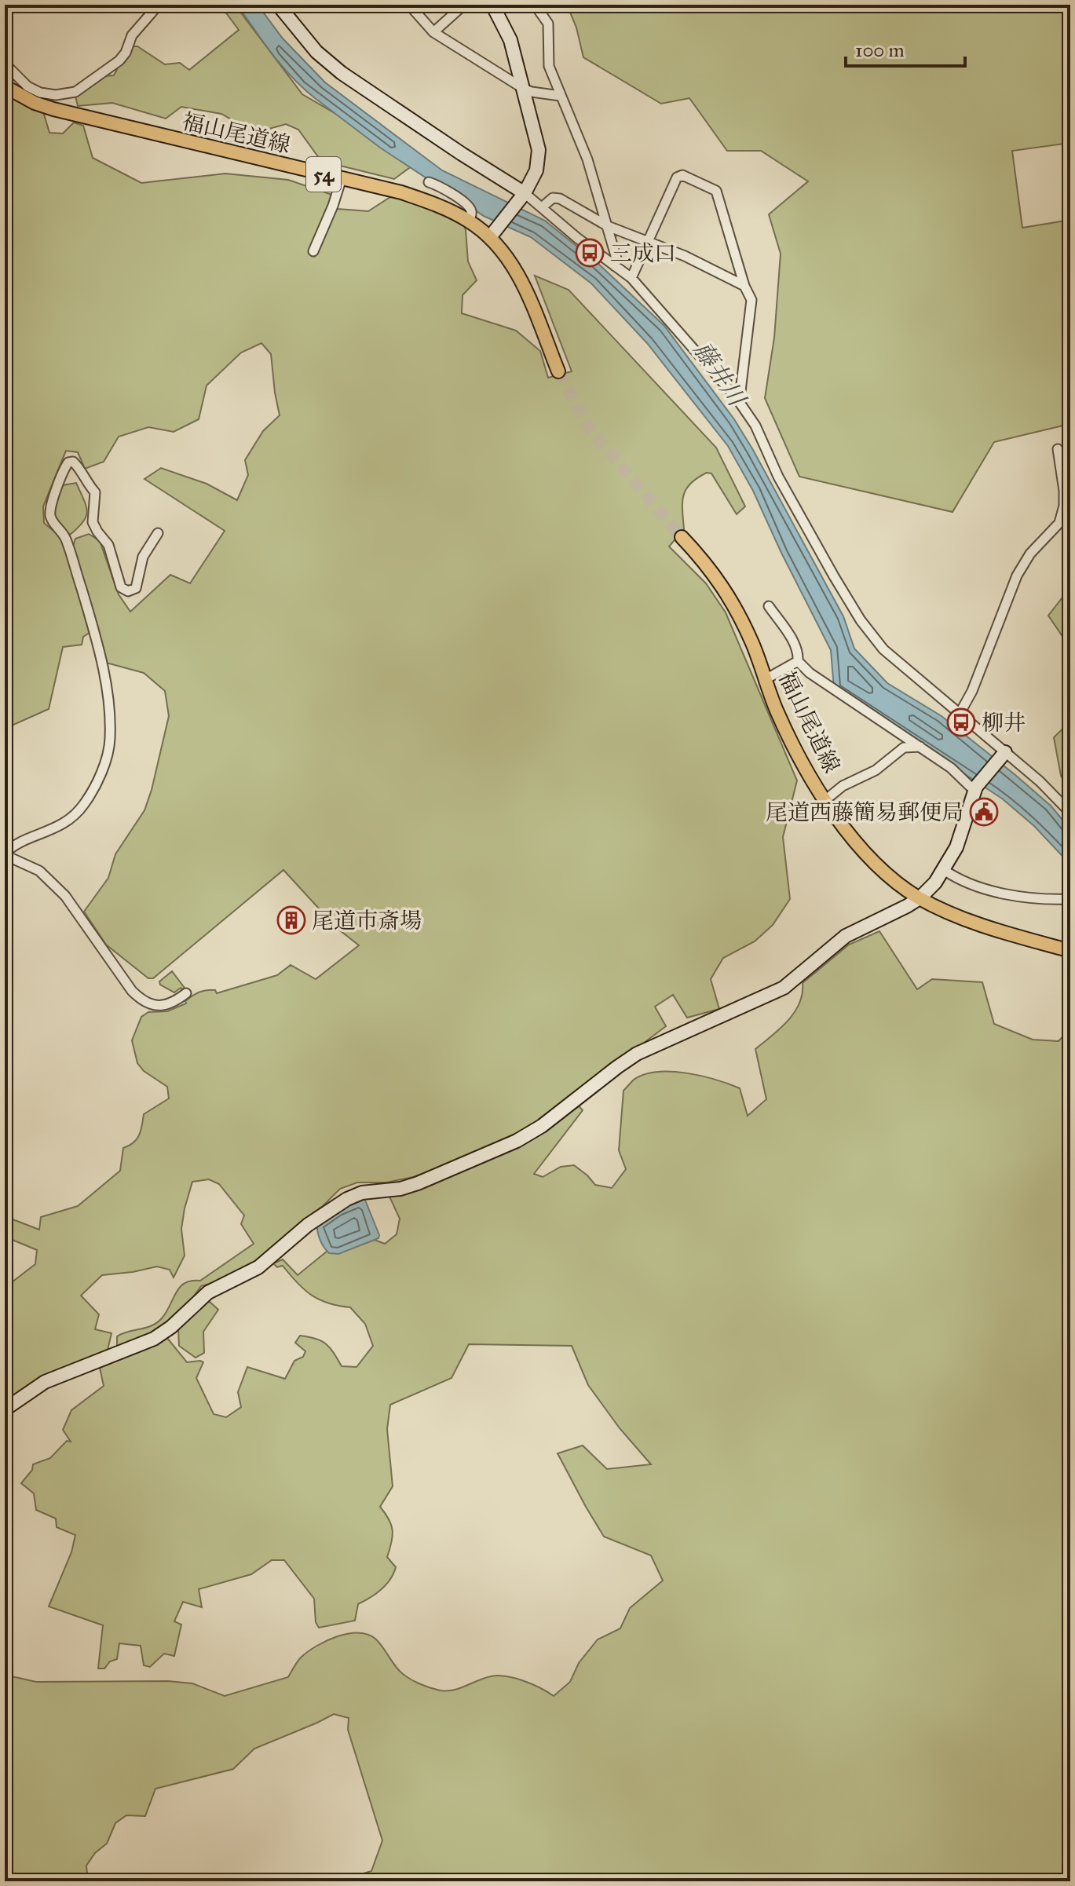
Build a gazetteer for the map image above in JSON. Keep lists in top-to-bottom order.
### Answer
{
  "streets": {
    "main road": ["福山尾道線", "54"]
  },
  "water": ["藤井川"],
  "places": {
    "bus stop": ["三成口", "柳井"],
    "public building": ["尾道西藤簡易郵便局"],
    "building": ["尾道市斎場"]
  },
  "scale_bar": "100 m"
}
